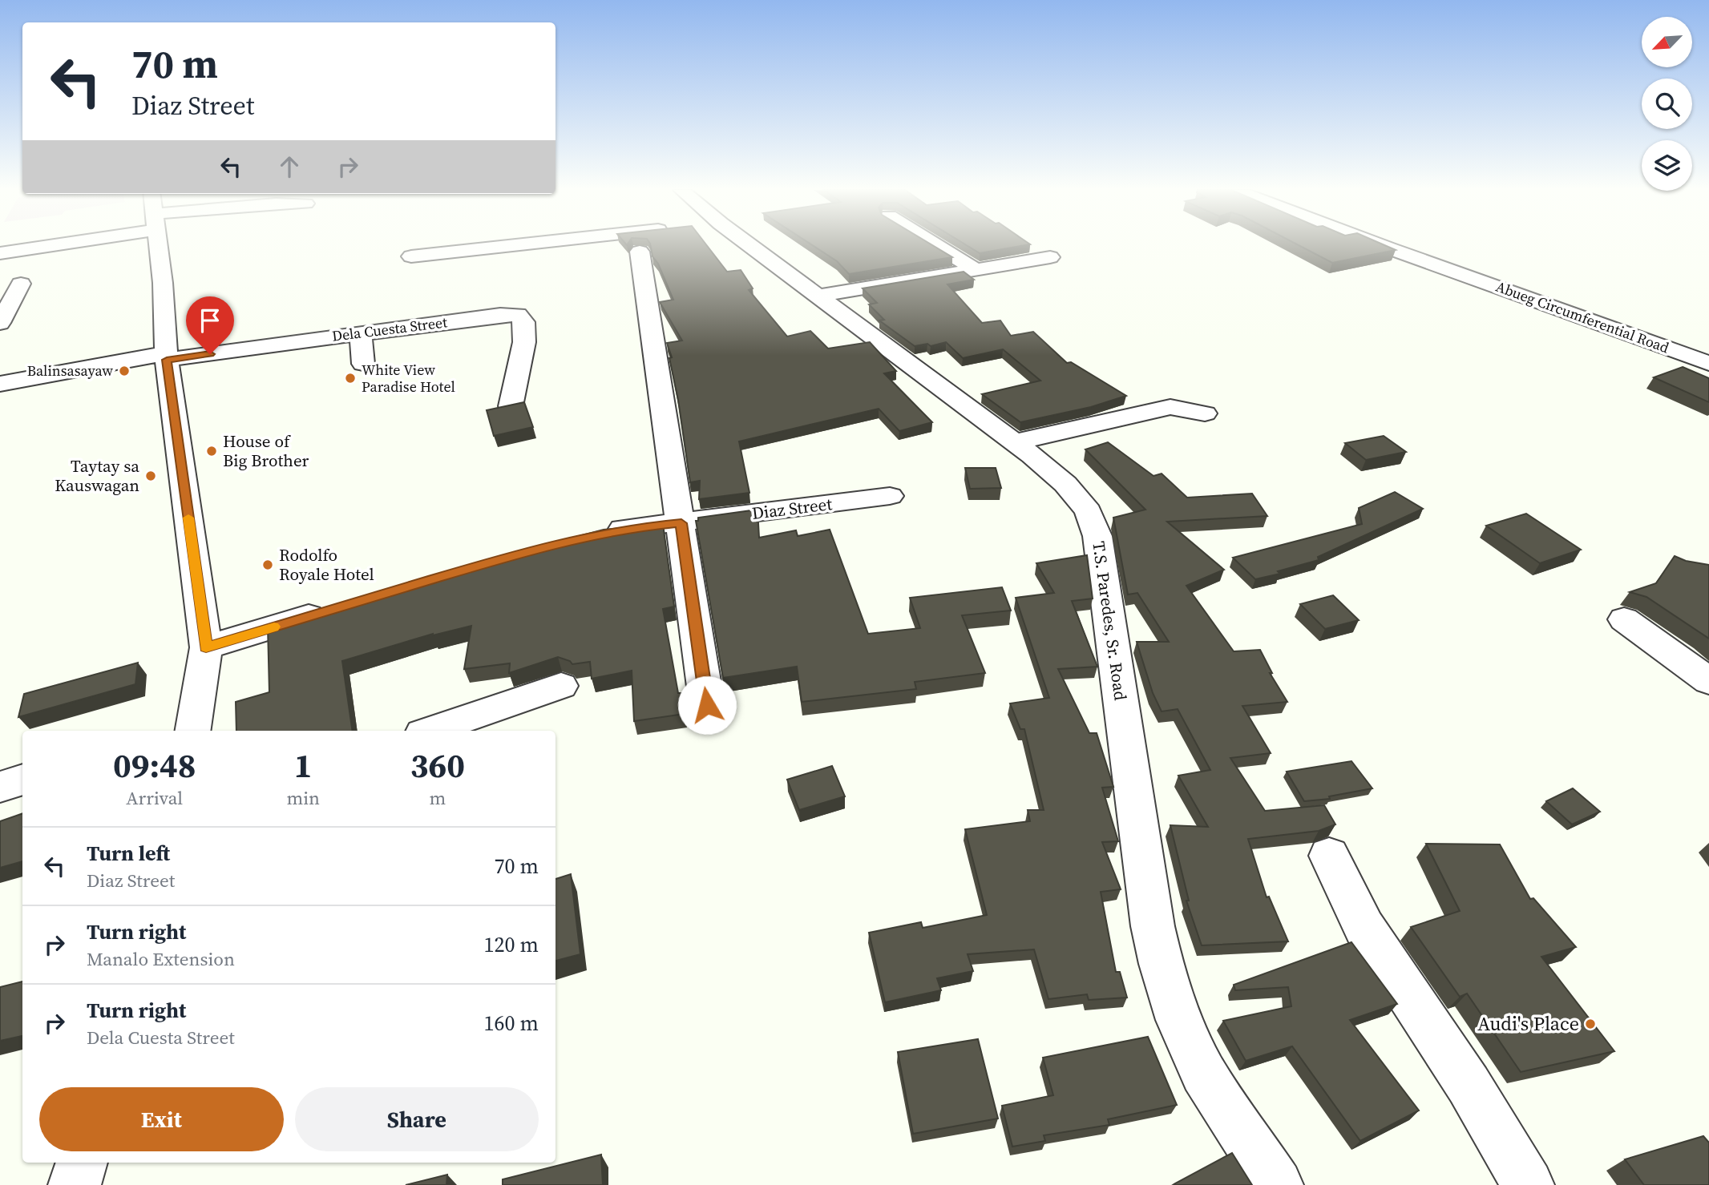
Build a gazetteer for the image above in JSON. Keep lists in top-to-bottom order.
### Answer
{
  "streets": {
    "street": [
      "Abueg Circumferential Road",
      "Dela Cuesta Street",
      "Diaz Street",
      "T.S. Paredes, Sr. Road"
    ]
  },
  "places": [
    "Balinsasayaw",
    "White View Paradise Hotel",
    "House of Big Brother",
    "Taytay sa Kauswagan",
    "Rodolfo Royale Hotel",
    "Audi's Place"
  ],
  "north": "bottom left",
  "page": {
    "turn": ["70 m", "Diaz Street"],
    "eta": [
      "09:48",
      "Arrival",
      "1",
      "min",
      "360",
      "m"
    ],
    "list": [
      {
        "name": "Turn left",
        "note": "Diaz Street",
        "value": "70 m"
      },
      {
        "name": "Turn right",
        "note": "Manalo Extension",
        "value": "120 m"
      },
      {
        "name": "Turn right",
        "note": "Dela Cuesta Street",
        "value": "160 m"
      }
    ],
    "buttons": ["Exit", "Share"]
  }
}
